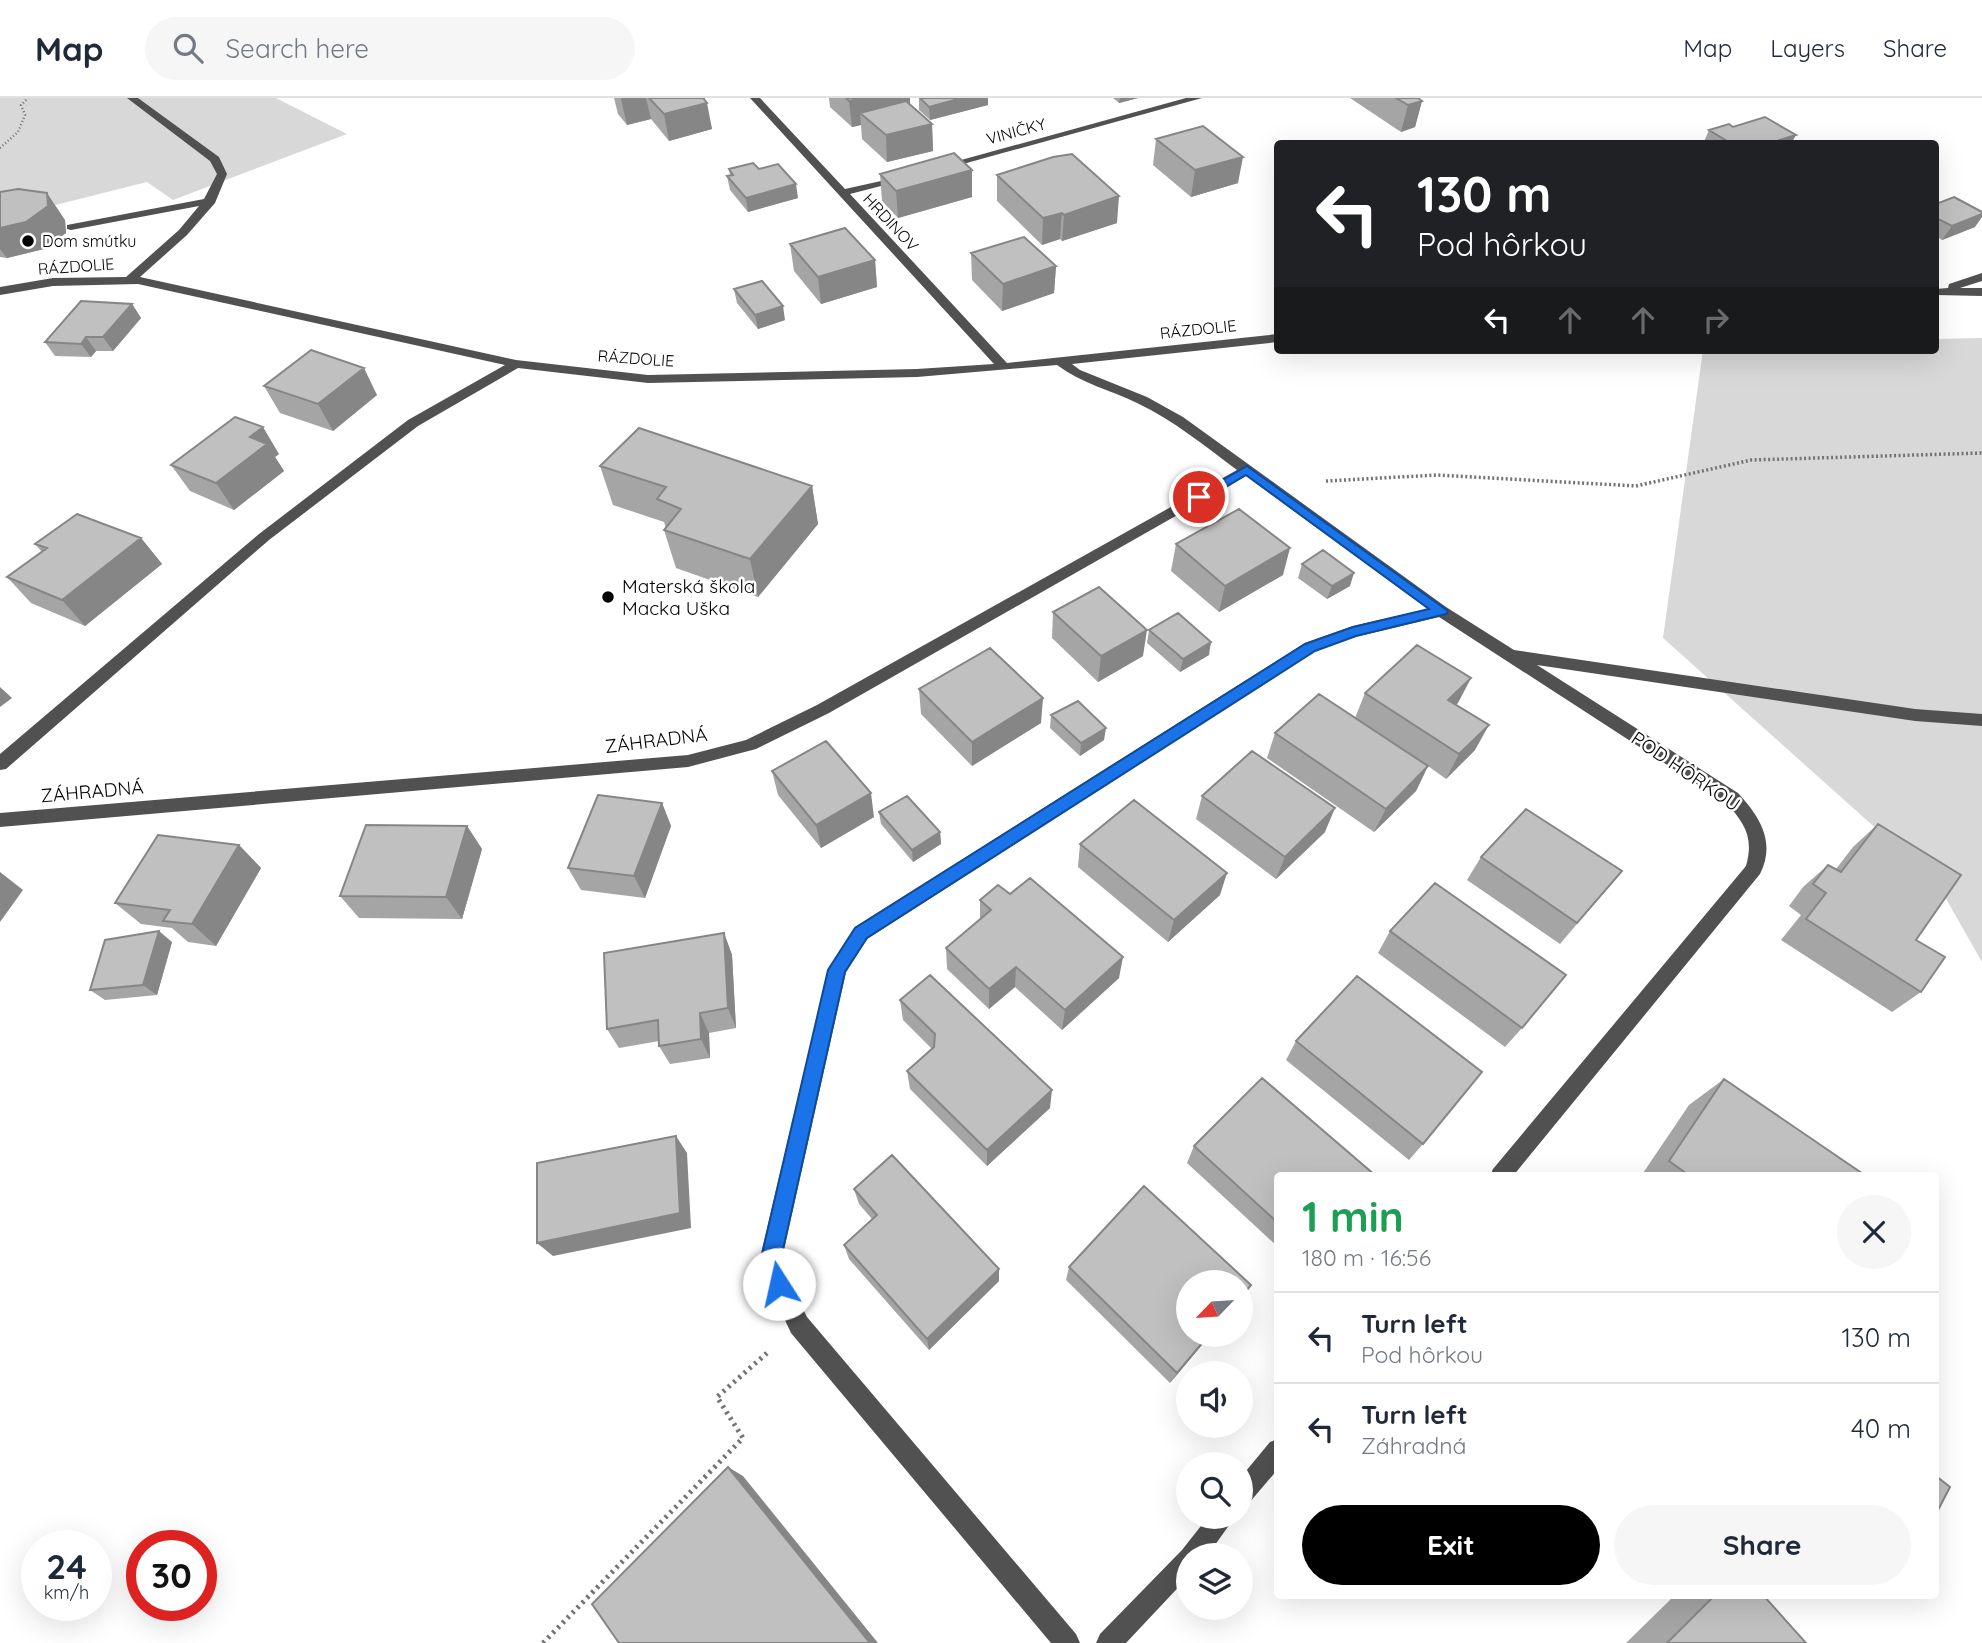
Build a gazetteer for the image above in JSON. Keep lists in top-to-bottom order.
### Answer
{
  "streets": {
    "street": [
      "VINIČKY",
      "HRDINOV",
      "RÁZDOLIE",
      "ZÁHRADNÁ",
      "POD HÔRKOU"
    ]
  },
  "crossings": [
    ["HRDINOV", "RÁZDOLIE"],
    ["RÁZDOLIE", "POD HÔRKOU"],
    ["ZÁHRADNÁ", "POD HÔRKOU"]
  ],
  "places": ["Dom smútku", "Materská škola Macka Uška"],
  "north": "bottom left",
  "page": {
    "header": "Map",
    "search": "Search here",
    "nav": ["Map", "Layers", "Share"],
    "turn": ["130 m", "Pod hôrkou"],
    "heading": ["1 min", "180 m · 16:56"],
    "list": [
      {
        "name": "Turn left",
        "note": "Pod hôrkou",
        "value": "130 m"
      },
      {
        "name": "Turn left",
        "note": "Záhradná",
        "value": "40 m"
      }
    ],
    "buttons": ["Exit", "Share"],
    "speed": "24 km/h",
    "limit": "30"
  }
}
